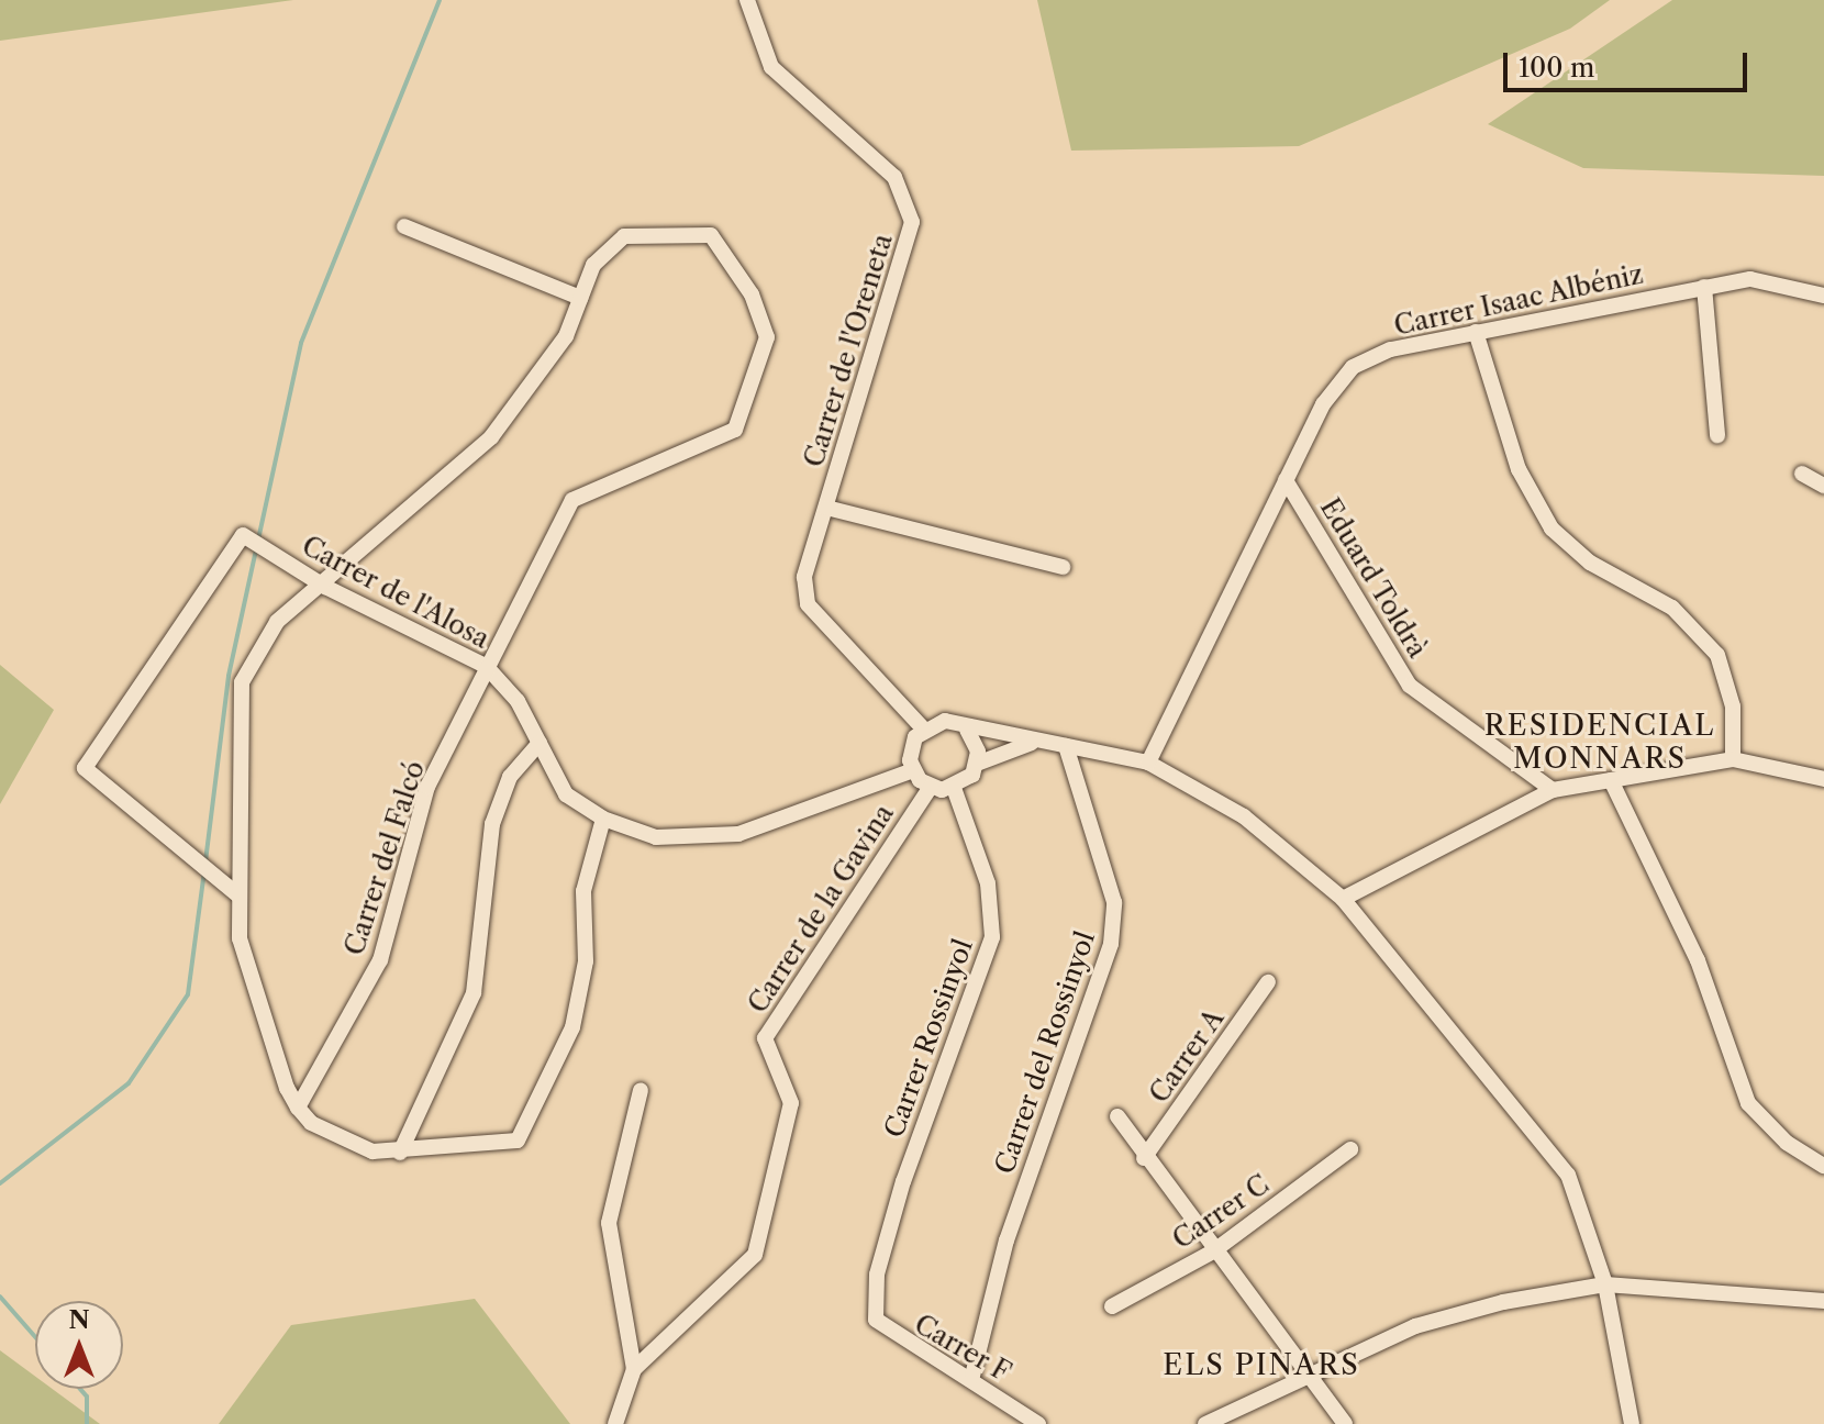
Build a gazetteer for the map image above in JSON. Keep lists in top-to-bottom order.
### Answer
{
  "streets": {
    "street": [
      "Carrer Isaac Albéniz",
      "Carrer de l'Oreneta",
      "Eduard Toldrà",
      "Carrer de l'Alosa",
      "Carrer del Falcó",
      "Carrer de la Gavina",
      "Carrer Rossinyol",
      "Carrer del Rossinyol",
      "Carrer A",
      "Carrer C",
      "Carrer F"
    ]
  },
  "crossings": [
    ["Carrer Isaac Albéniz", "Eduard Toldrà"],
    ["Carrer de l'Oreneta", "Carrer de l'Alosa"],
    ["Carrer de l'Oreneta", "Carrer de la Gavina"],
    ["Carrer de l'Oreneta", "Carrer Rossinyol"],
    ["Carrer de l'Alosa", "Carrer del Falcó"],
    ["Carrer de l'Alosa", "Carrer de la Gavina"],
    ["Carrer de l'Alosa", "Carrer Rossinyol"],
    ["Carrer de la Gavina", "Carrer Rossinyol"],
    ["Carrer Rossinyol", "Carrer F"],
    ["Carrer del Rossinyol", "Carrer F"]
  ],
  "districts": ["RESIDENCIAL MONNARS", "ELS PINARS"],
  "scale_bar": "100 m",
  "north": "top"
}
